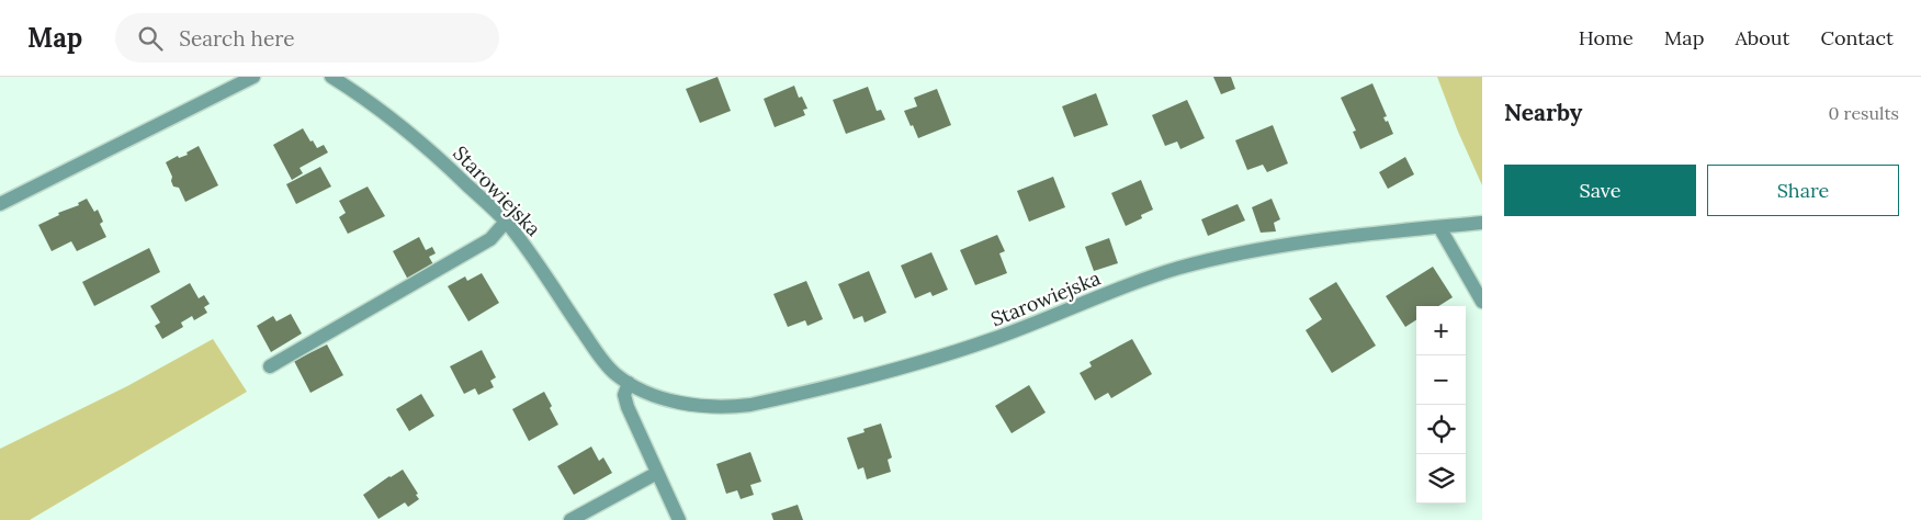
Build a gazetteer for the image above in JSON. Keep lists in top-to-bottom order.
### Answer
{
  "streets": {
    "street": ["Starowiejska"]
  },
  "page": {
    "header": "Map",
    "search": "Search here",
    "nav": [
      "Home",
      "Map",
      "About",
      "Contact"
    ],
    "heading": ["Nearby", "0 results"],
    "buttons": ["Save", "Share"],
    "map_buttons": ["+", "−"]
  }
}
